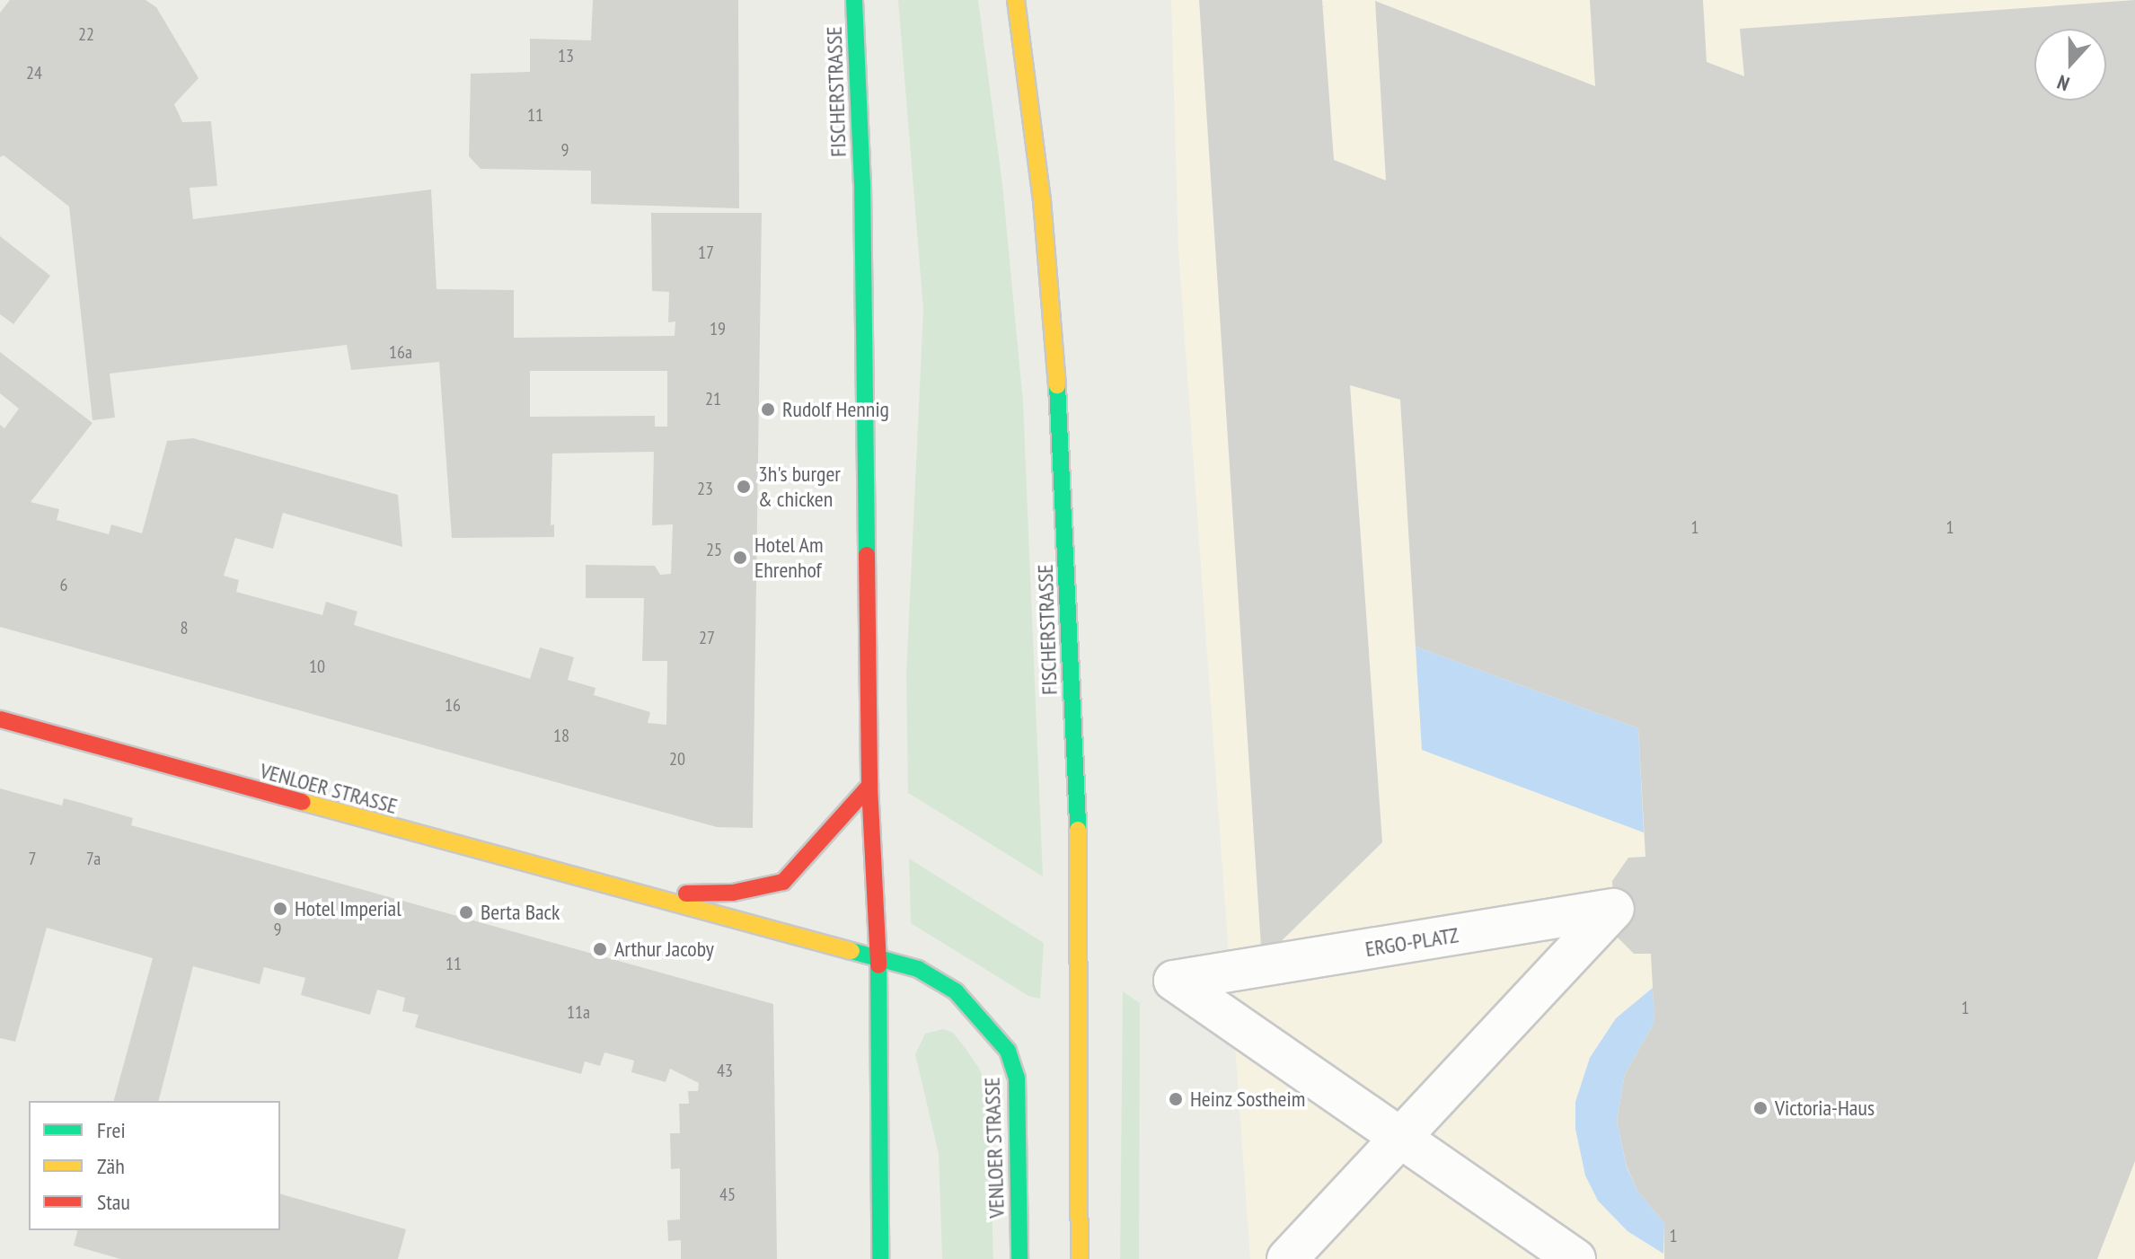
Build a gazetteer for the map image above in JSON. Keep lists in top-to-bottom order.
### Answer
{
  "streets": {
    "main road": ["FISCHERSTRASSE", "VENLOER STRASSE"],
    "street": ["ERGO-PLATZ"]
  },
  "crossings": [
    ["FISCHERSTRASSE", "VENLOER STRASSE"]
  ],
  "places": [
    "Rudolf Hennig",
    "3h's burger & chicken",
    "Hotel Am Ehrenhof",
    "Hotel Imperial",
    "Berta Back",
    "Arthur Jacoby",
    "Heinz Sostheim",
    "Victoria-Haus"
  ],
  "house_numbers": [
    "22",
    "13",
    "24",
    "11",
    "9",
    "17",
    "19",
    "16a",
    "21",
    "23",
    "1",
    "1",
    "25",
    "6",
    "8",
    "27",
    "10",
    "16",
    "18",
    "20",
    "7",
    "7a",
    "9",
    "11",
    "1",
    "11a",
    "43",
    "45",
    "1"
  ],
  "legend": ["Frei", "Zäh", "Stau"],
  "north": "bottom"
}
